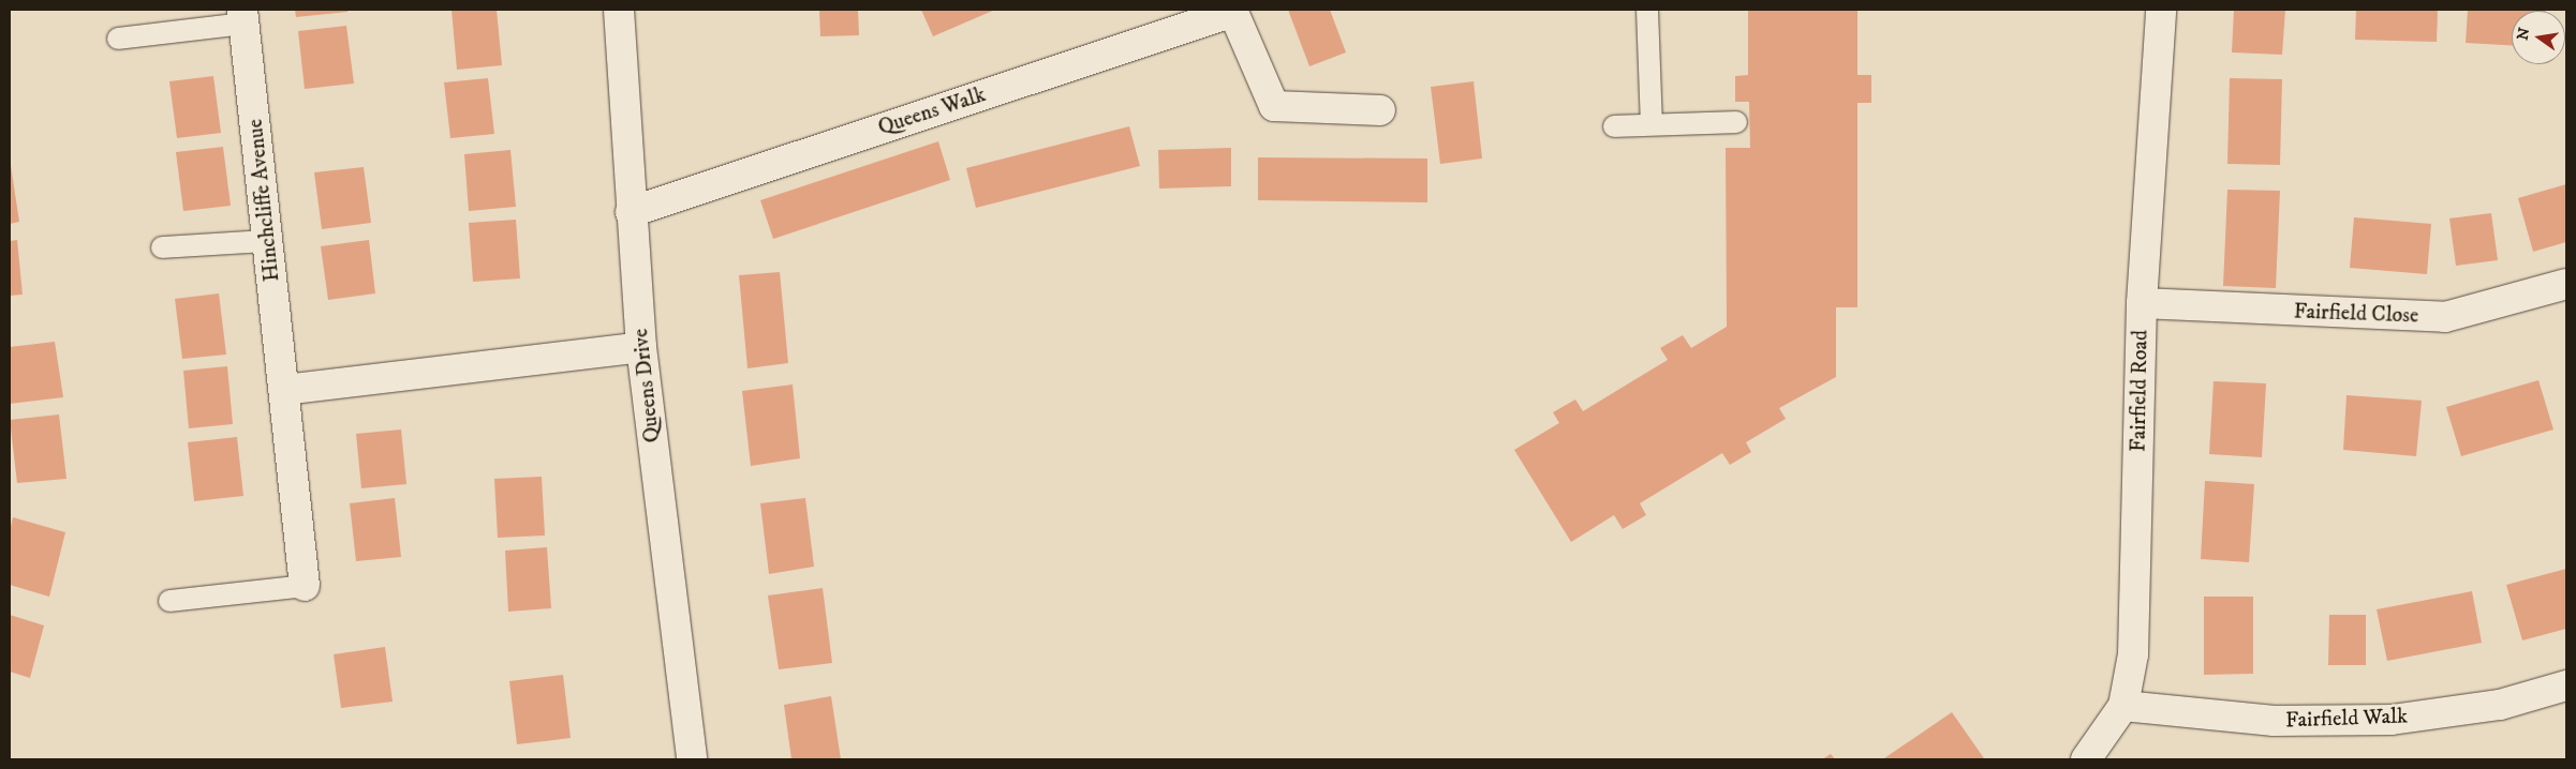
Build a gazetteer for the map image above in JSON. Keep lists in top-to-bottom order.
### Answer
{
  "streets": {
    "street": [
      "Queens Walk",
      "Hinchcliffe Avenue",
      "Fairfield Close",
      "Queens Drive",
      "Fairfield Road",
      "Fairfield Walk"
    ]
  },
  "crossings": [
    ["Queens Walk", "Queens Drive"],
    ["Fairfield Close", "Fairfield Road"],
    ["Fairfield Road", "Fairfield Walk"]
  ],
  "north": "left"
}
